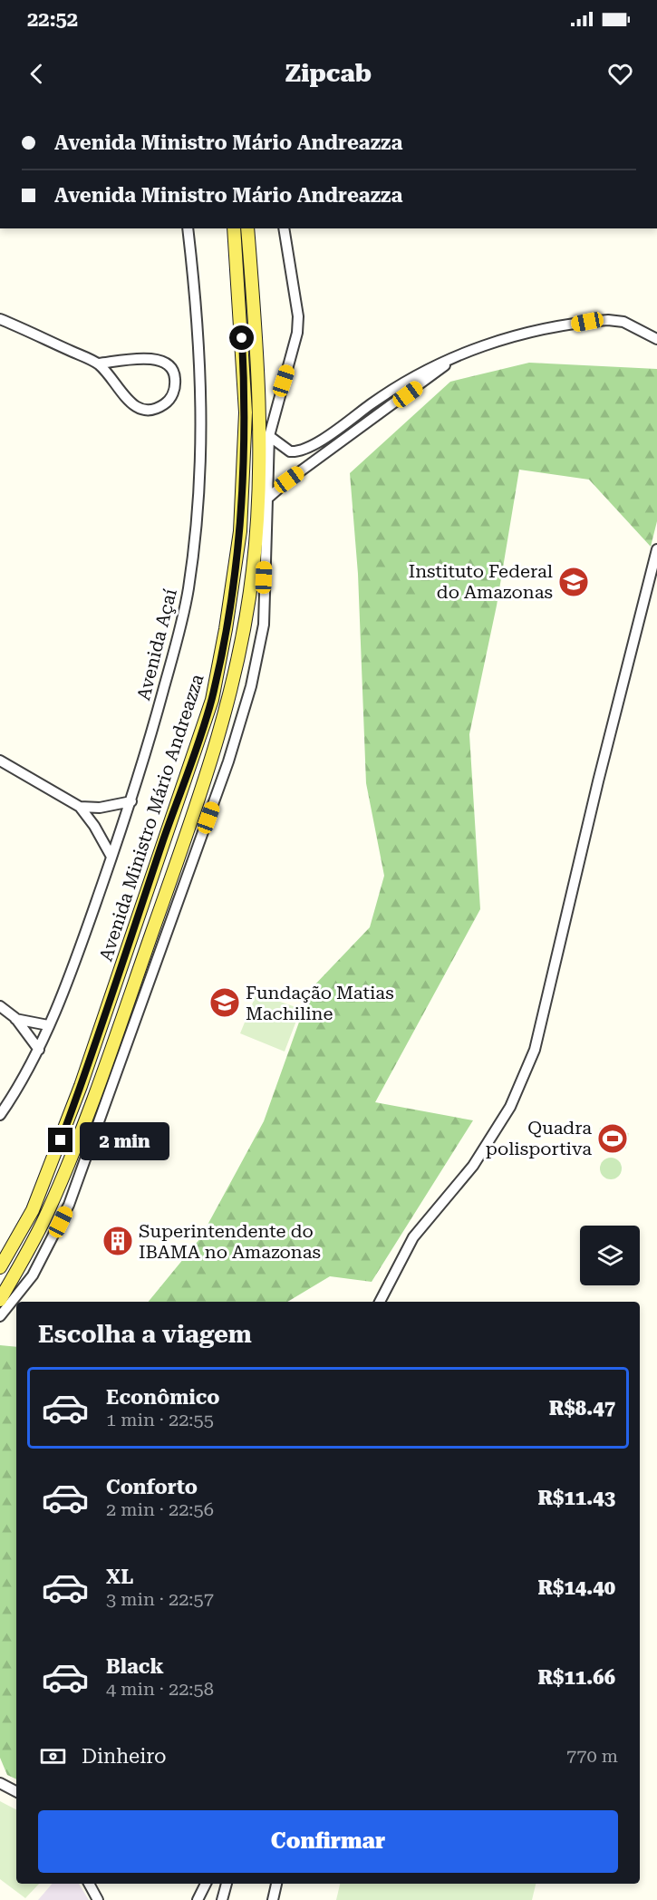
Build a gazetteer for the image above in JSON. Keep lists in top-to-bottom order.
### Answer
{
  "streets": {
    "main road": ["Avenida Ministro Mário Andreazza"],
    "street": ["Avenida Açaí"]
  },
  "places": {
    "school or university": ["Instituto Federal do Amazonas", "Fundação Matias Machiline"],
    "sports": ["Quadra polisportiva"],
    "building": ["Superintendente do IBAMA no Amazonas"]
  },
  "page": {
    "status": "22:52",
    "header": "Zipcab",
    "banner": ["Avenida Ministro Mário Andreazza", "Avenida Ministro Mário Andreazza"],
    "bubble": "2 min",
    "heading": "Escolha a viagem",
    "list": [
      {
        "name": "Econômico",
        "note": "1 min · 22:55",
        "value": "R$8.47"
      },
      {
        "name": "Conforto",
        "note": "2 min · 22:56",
        "value": "R$11.43"
      },
      {
        "name": "XL",
        "note": "3 min · 22:57",
        "value": "R$14.40"
      },
      {
        "name": "Black",
        "note": "4 min · 22:58",
        "value": "R$11.66"
      }
    ],
    "pay": ["Dinheiro", "770 m"],
    "buttons": "Confirmar"
  }
}
